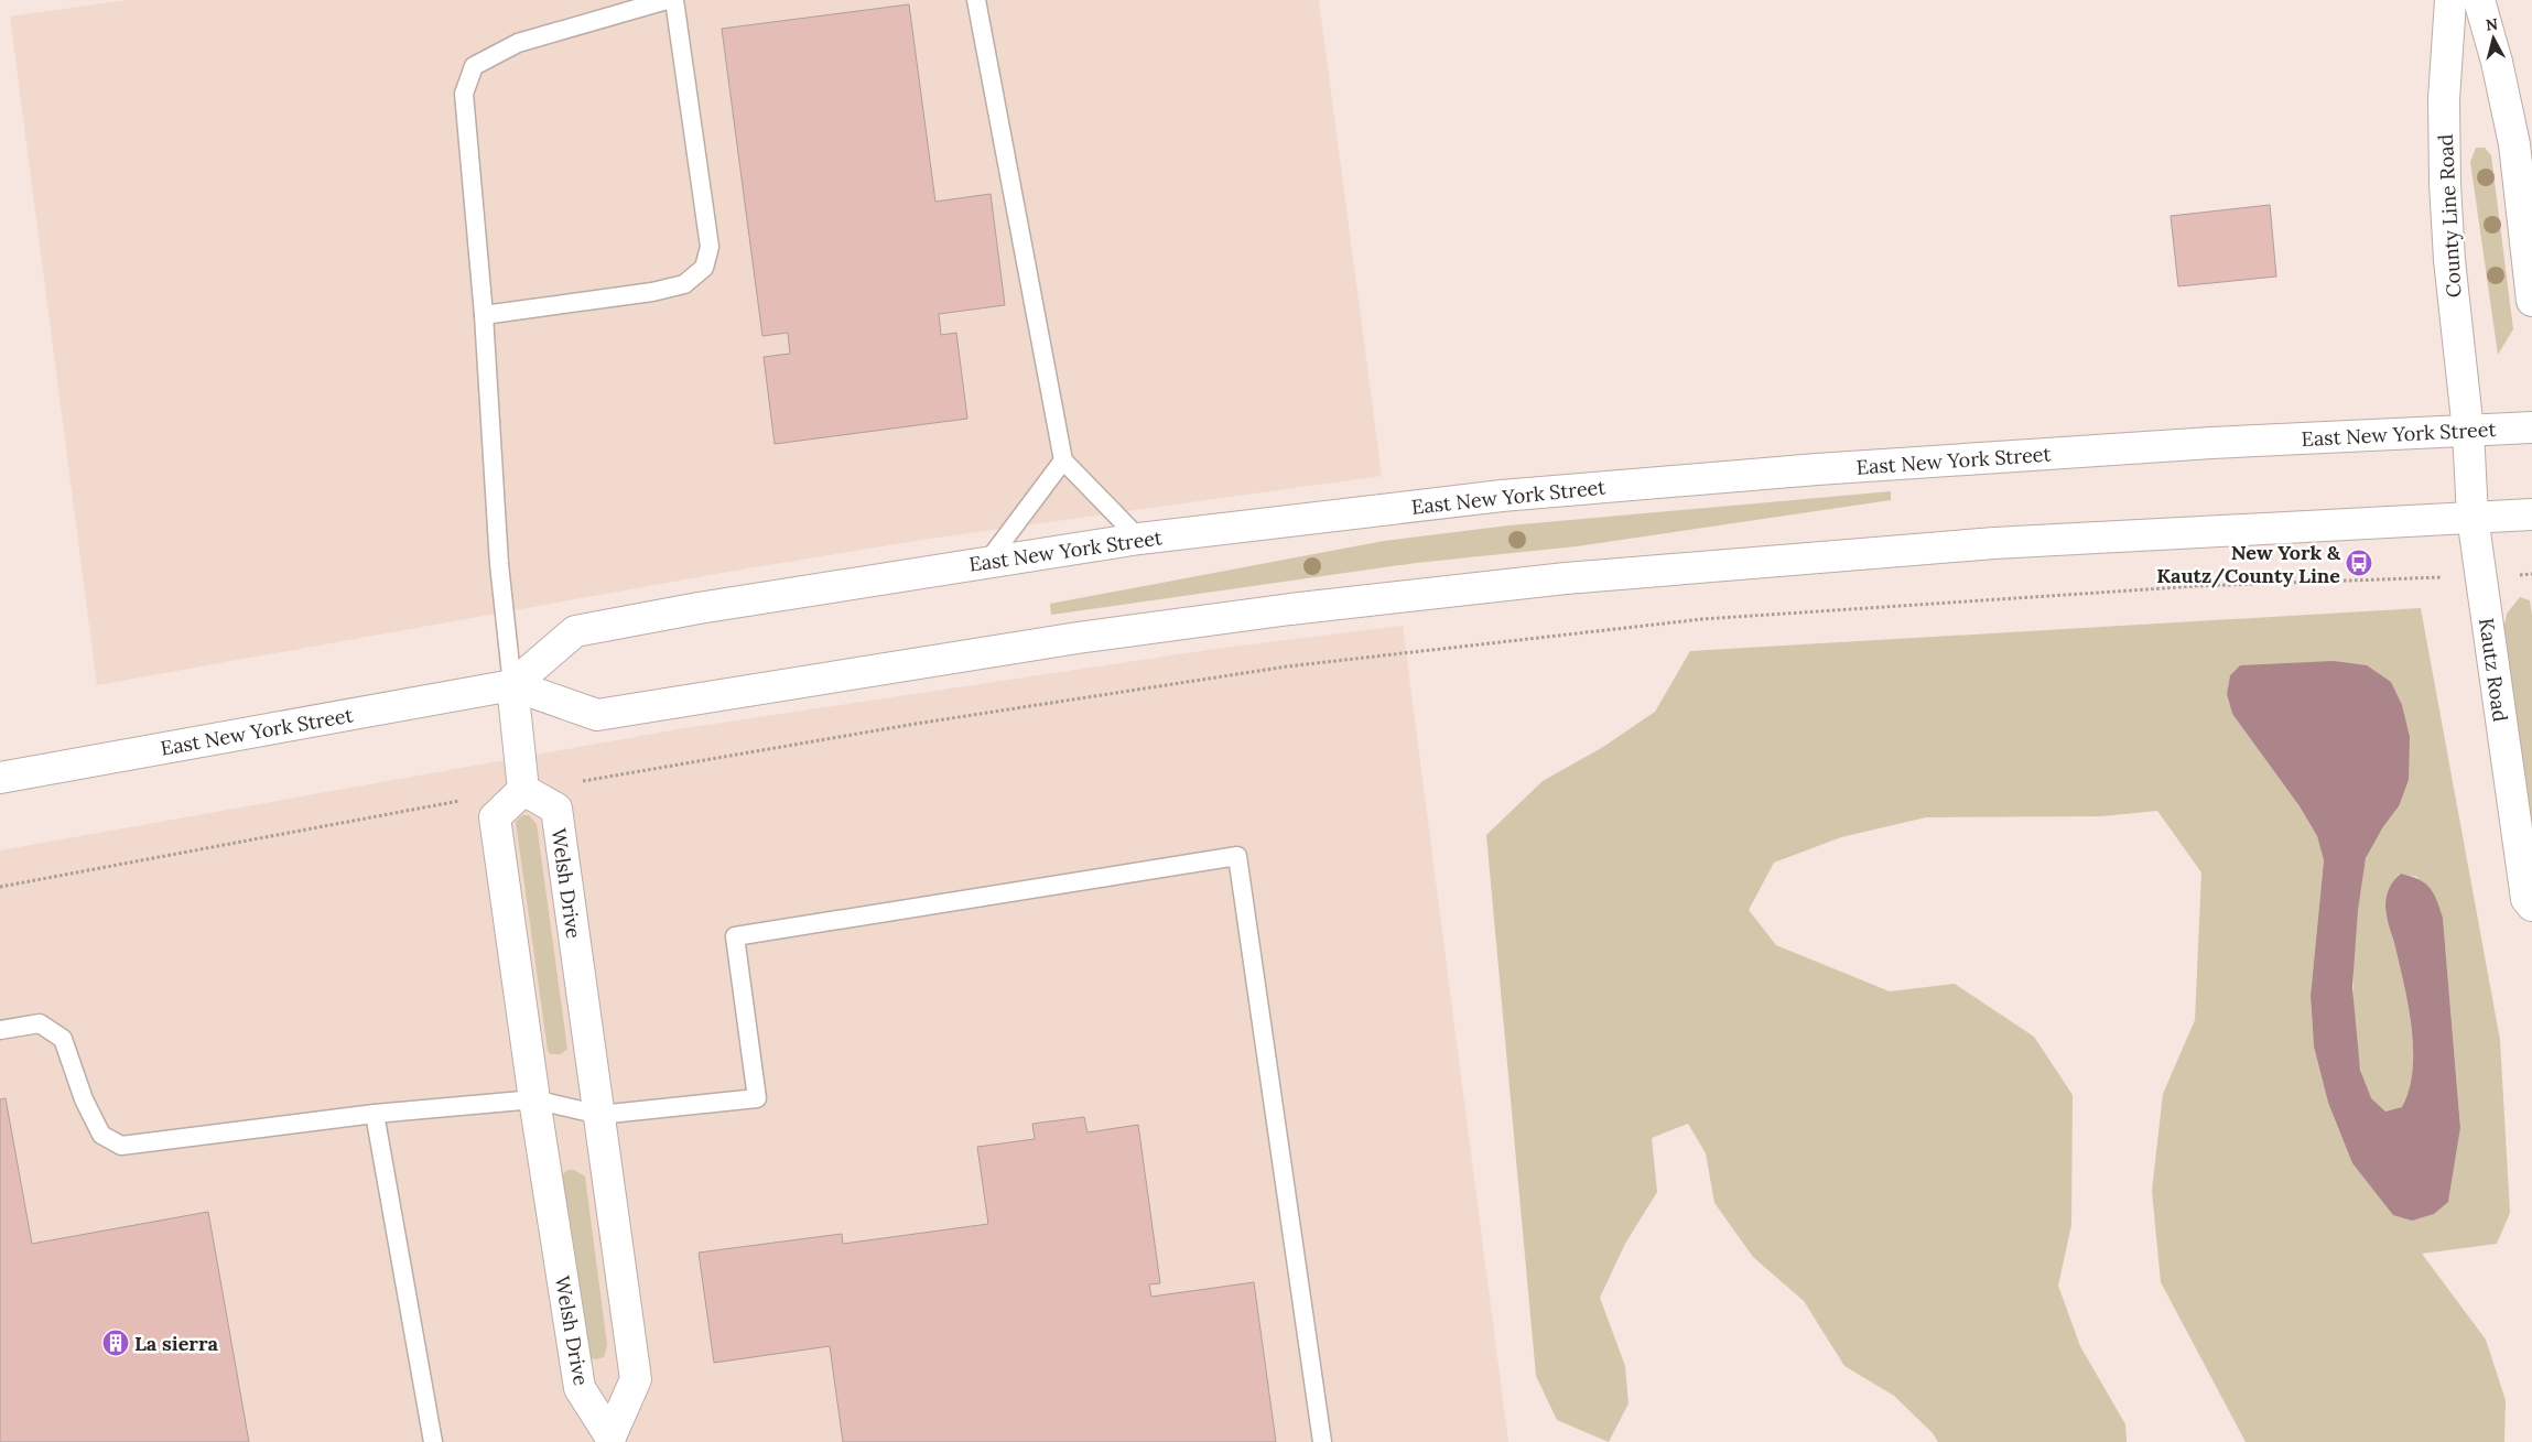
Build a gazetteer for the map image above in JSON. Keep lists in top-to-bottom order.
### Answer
{
  "streets": {
    "main road": [
      "County Line Road",
      "East New York Street",
      "Kautz Road",
      "Welsh Drive"
    ]
  },
  "crossings": [
    ["County Line Road", "East New York Street"],
    ["County Line Road", "Kautz Road"],
    ["East New York Street", "Kautz Road"]
  ],
  "places": {
    "bus stop": ["New York & Kautz/County Line"],
    "building": ["La sierra"]
  },
  "north": "top"
}
